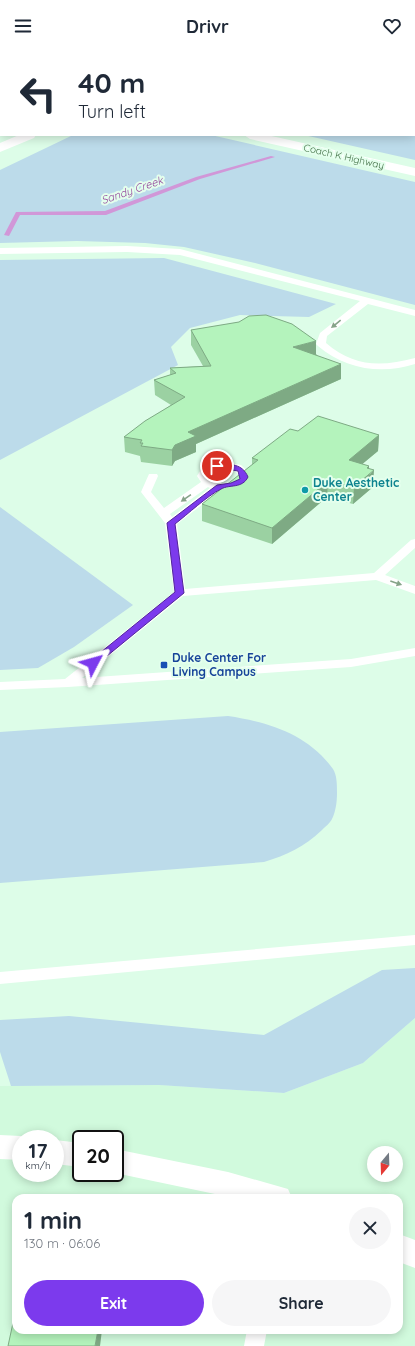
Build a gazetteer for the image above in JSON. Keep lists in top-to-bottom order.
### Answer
{
  "streets": {
    "main road": ["Coach K Highway"]
  },
  "water": ["Sandy Creek"],
  "places": {
    "other": ["Duke Aesthetic Center"],
    "transit": ["Duke Center For Living Campus"]
  },
  "north": "bottom",
  "page": {
    "header": "Drivr",
    "turn": ["40 m", "Turn left"],
    "speed": "17 km/h",
    "limit": "20",
    "heading": ["1 min", "130 m · 06:06"],
    "buttons": ["Exit", "Share"]
  }
}
